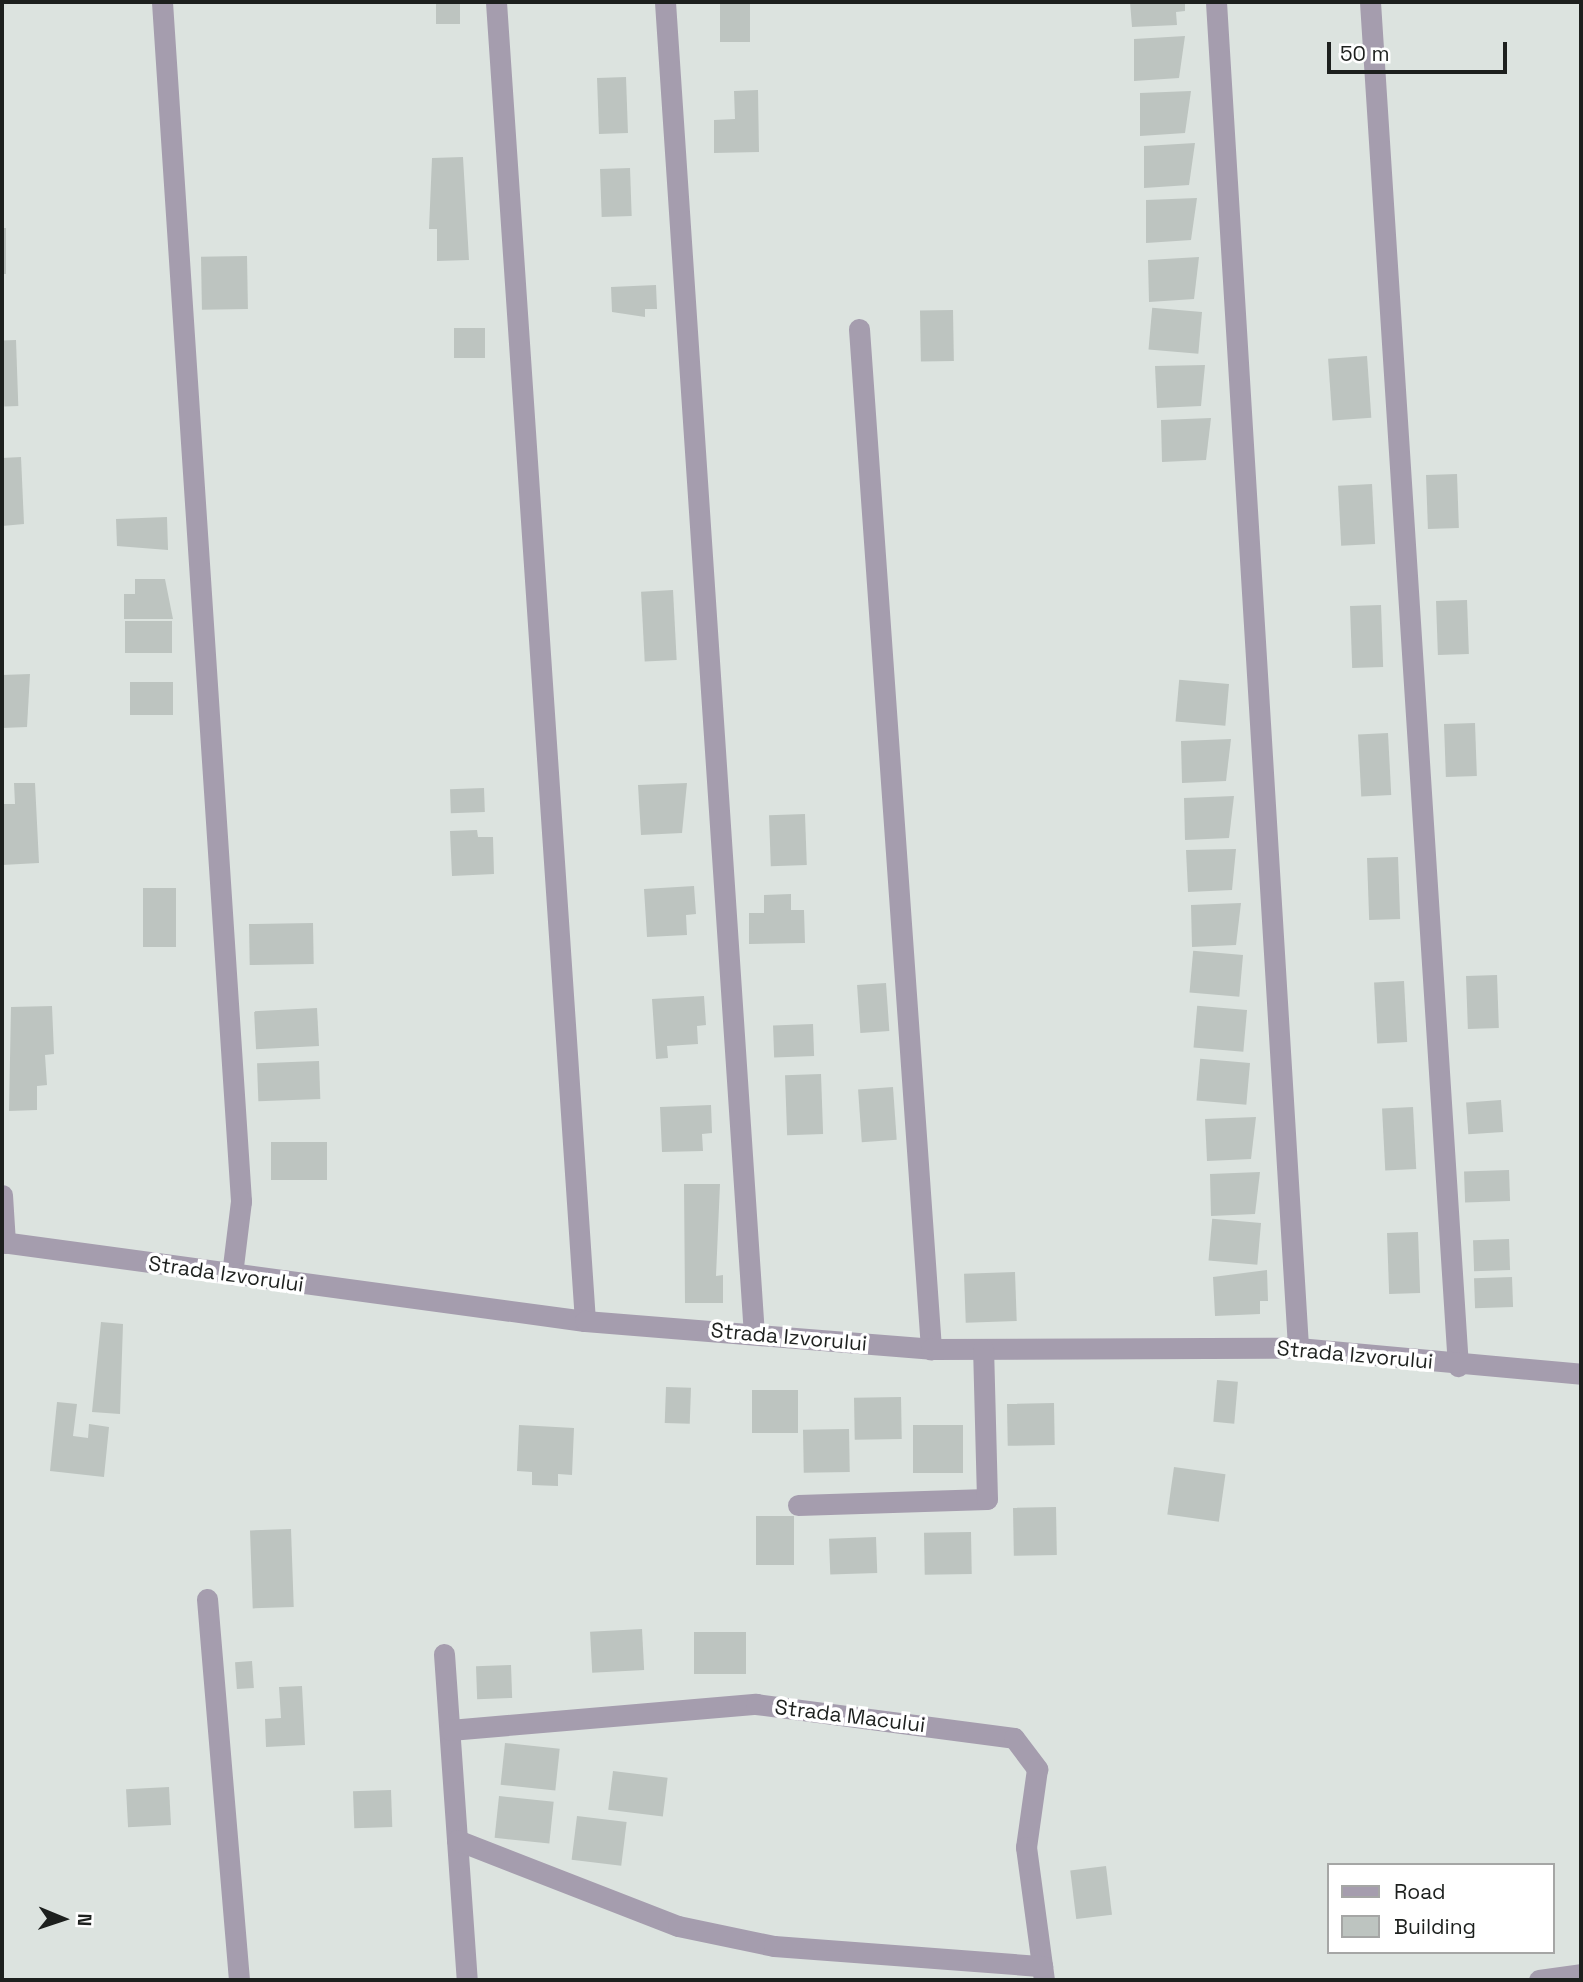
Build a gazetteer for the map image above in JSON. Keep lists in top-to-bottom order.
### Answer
{
  "streets": {
    "street": ["Strada Izvorului", "Strada Macului"]
  },
  "legend": ["Road", "Building"],
  "scale_bar": "50 m",
  "north": "right"
}
